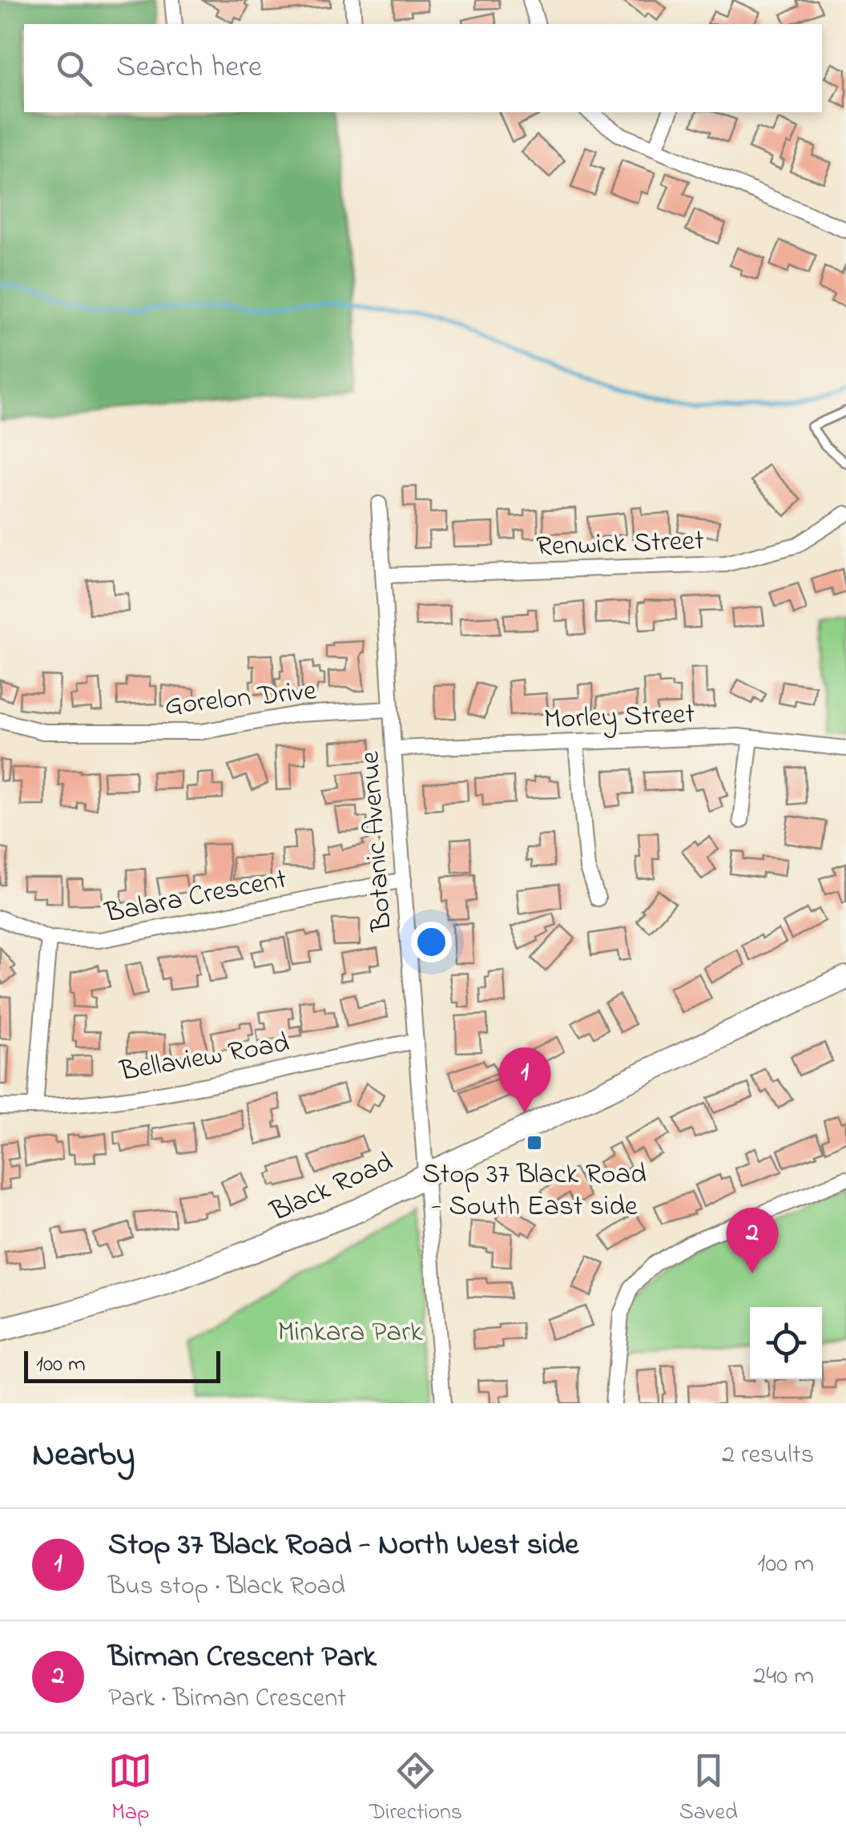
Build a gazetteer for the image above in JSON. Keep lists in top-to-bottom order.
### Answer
{
  "streets": {
    "main road": ["Black Road"],
    "street": [
      "Renwick Street",
      "Gorelon Drive",
      "Morley Street",
      "Botanic Avenue",
      "Balara Crescent",
      "Bellaview Road"
    ]
  },
  "crossings": [
    ["Renwick Street", "Botanic Avenue"],
    ["Gorelon Drive", "Botanic Avenue"],
    ["Morley Street", "Botanic Avenue"],
    ["Botanic Avenue", "Balara Crescent"],
    ["Botanic Avenue", "Bellaview Road"],
    ["Botanic Avenue", "Black Road"]
  ],
  "parks": ["Minkara Park"],
  "places": {
    "transit": ["Stop 37 Black Road - South East side"]
  },
  "scale_bar": "100 m",
  "page": {
    "search": "Search here",
    "pins": ["1", "2"],
    "scale": "100 m",
    "heading": ["Nearby", "2 results"],
    "list": [
      {
        "mark": "1",
        "name": "Stop 37 Black Road - North West side",
        "note": "Bus stop · Black Road",
        "value": "100 m"
      },
      {
        "mark": "2",
        "name": "Birman Crescent Park",
        "note": "Park · Birman Crescent",
        "value": "240 m"
      }
    ],
    "nav": ["Map", "Directions", "Saved"]
  }
}
